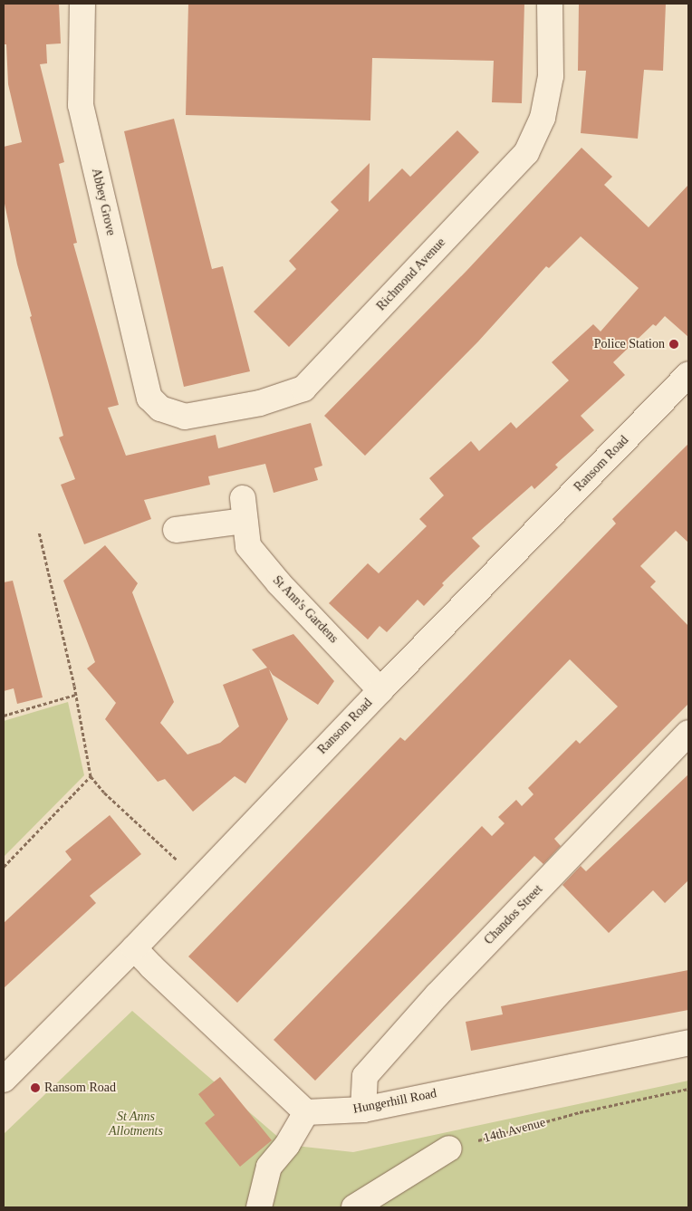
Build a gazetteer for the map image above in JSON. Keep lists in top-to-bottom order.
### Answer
{
  "streets": {
    "street": [
      "Abbey Grove",
      "Richmond Avenue",
      "Ransom Road",
      "St Ann's Gardens",
      "Chandos Street",
      "Hungerhill Road"
    ],
    "path": ["14th Avenue"]
  },
  "crossings": [
    ["Abbey Grove", "Richmond Avenue"],
    ["Ransom Road", "St Ann's Gardens"],
    ["Chandos Street", "Hungerhill Road"]
  ],
  "parks": ["St Anns Allotments"],
  "places": ["Police Station", "Ransom Road"]
}
